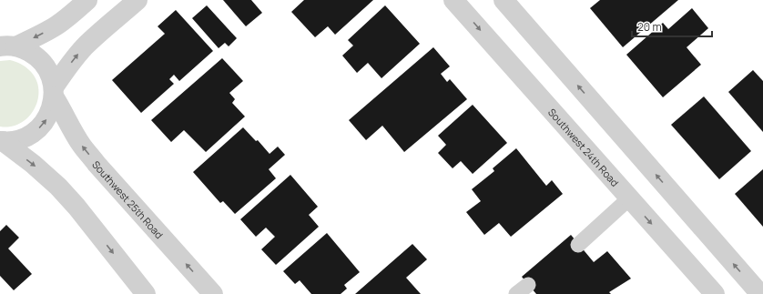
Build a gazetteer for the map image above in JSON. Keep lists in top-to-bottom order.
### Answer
{
  "streets": {
    "street": ["Southwest 24th Road", "Southwest 25th Road"]
  },
  "scale_bar": "20 m"
}
